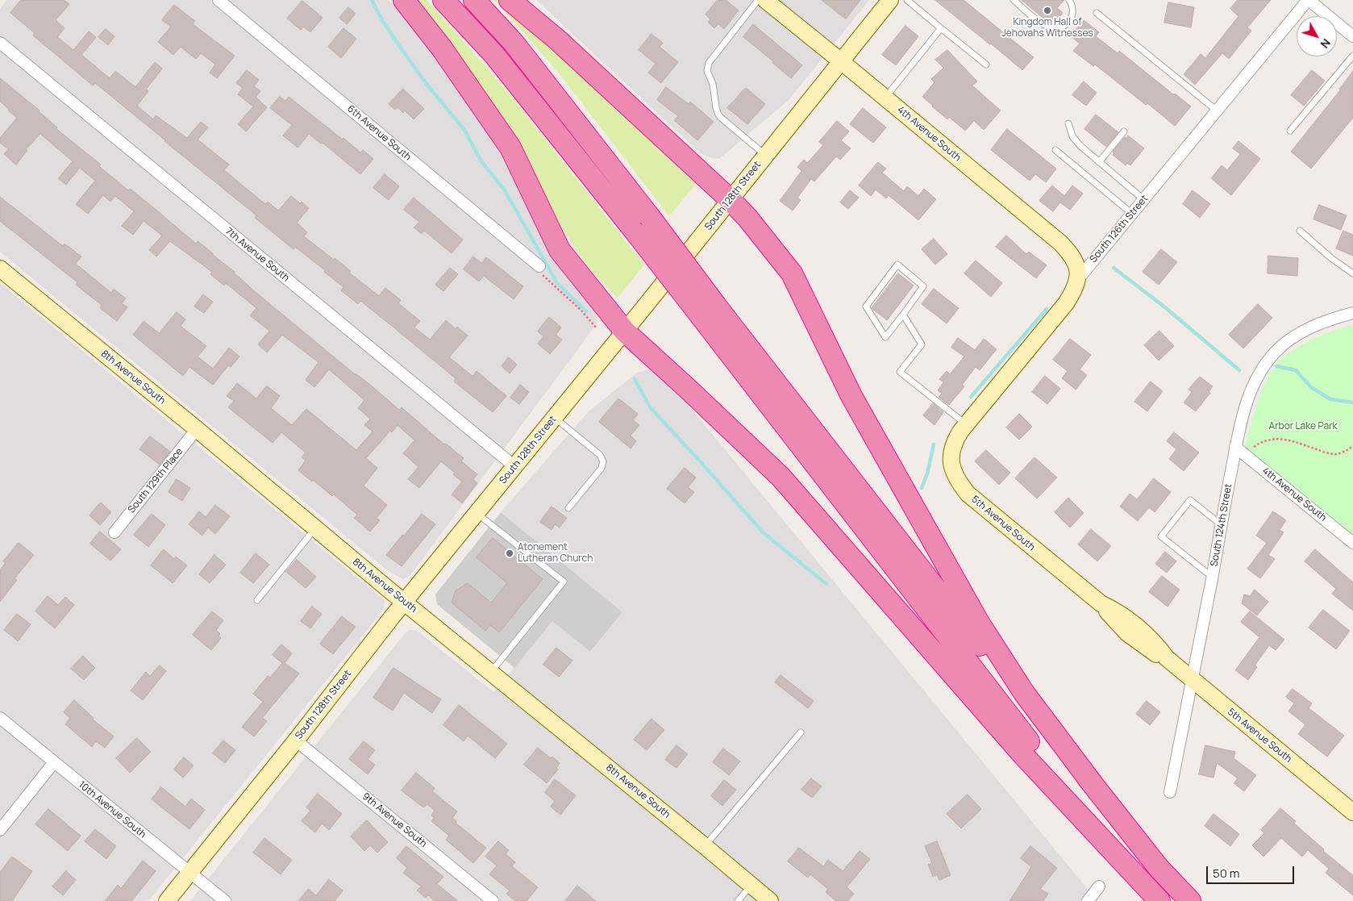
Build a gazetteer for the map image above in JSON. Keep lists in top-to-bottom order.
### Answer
{
  "streets": {
    "street": [
      "6th Avenue South",
      "4th Avenue South",
      "South 128th Street",
      "South 126th Street",
      "7th Avenue South",
      "8th Avenue South",
      "South 129th Place",
      "5th Avenue South",
      "South 124th Street",
      "10th Avenue South",
      "9th Avenue South"
    ]
  },
  "crossings": [
    ["4th Avenue South", "South 128th Street"],
    ["4th Avenue South", "South 126th Street"],
    ["4th Avenue South", "South 124th Street"],
    ["South 128th Street", "7th Avenue South"],
    ["South 128th Street", "8th Avenue South"],
    ["South 128th Street", "10th Avenue South"],
    ["South 128th Street", "9th Avenue South"],
    ["South 126th Street", "5th Avenue South"],
    ["8th Avenue South", "South 129th Place"],
    ["5th Avenue South", "South 124th Street"]
  ],
  "parks": ["Arbor Lake Park"],
  "places": ["Kingdom Hall of Jehovahs Witnesses", "Atonement Lutheran Church"],
  "scale_bar": "50 m",
  "north": "bottom right"
}
